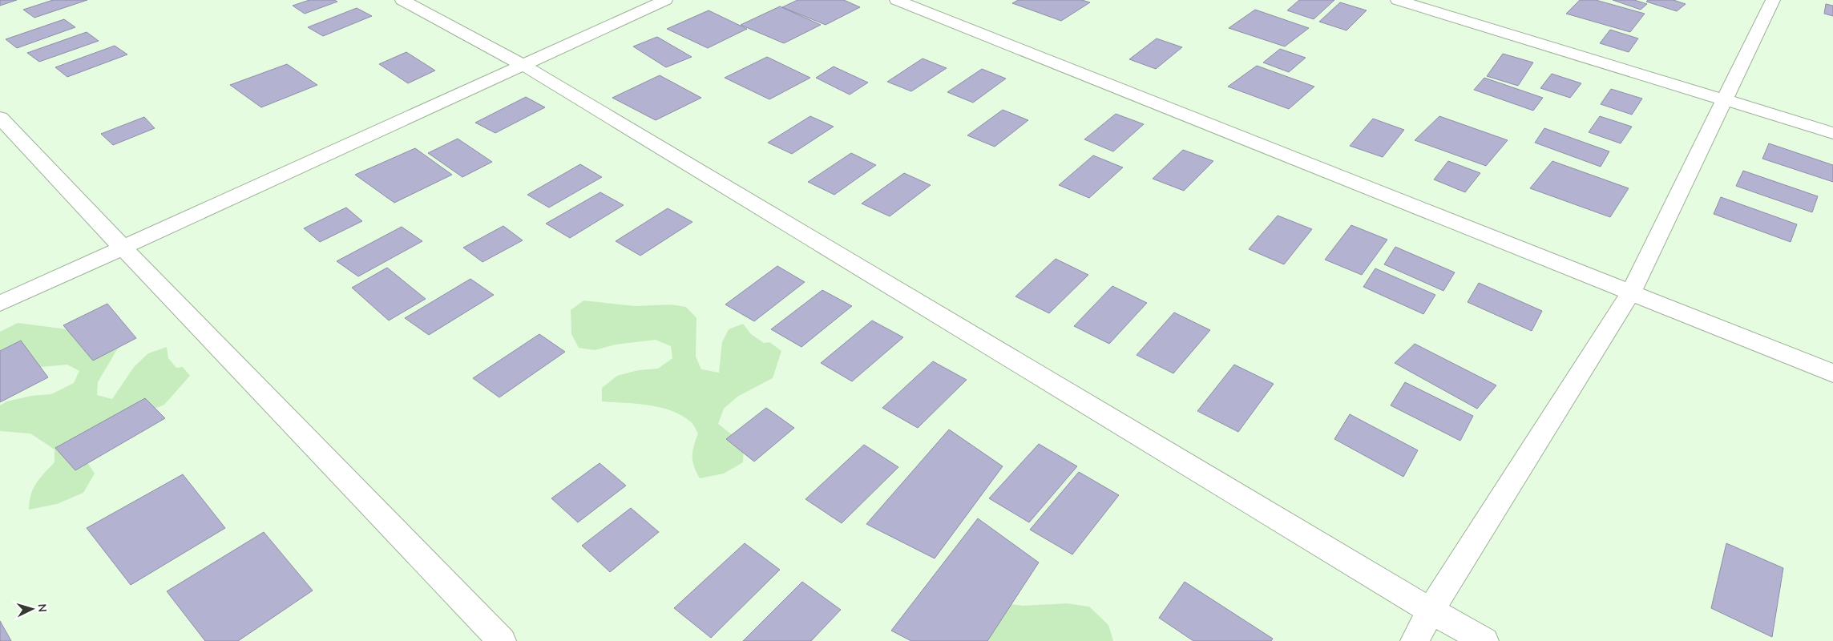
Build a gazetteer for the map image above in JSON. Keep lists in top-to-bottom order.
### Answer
{
  "north": "right"
}
